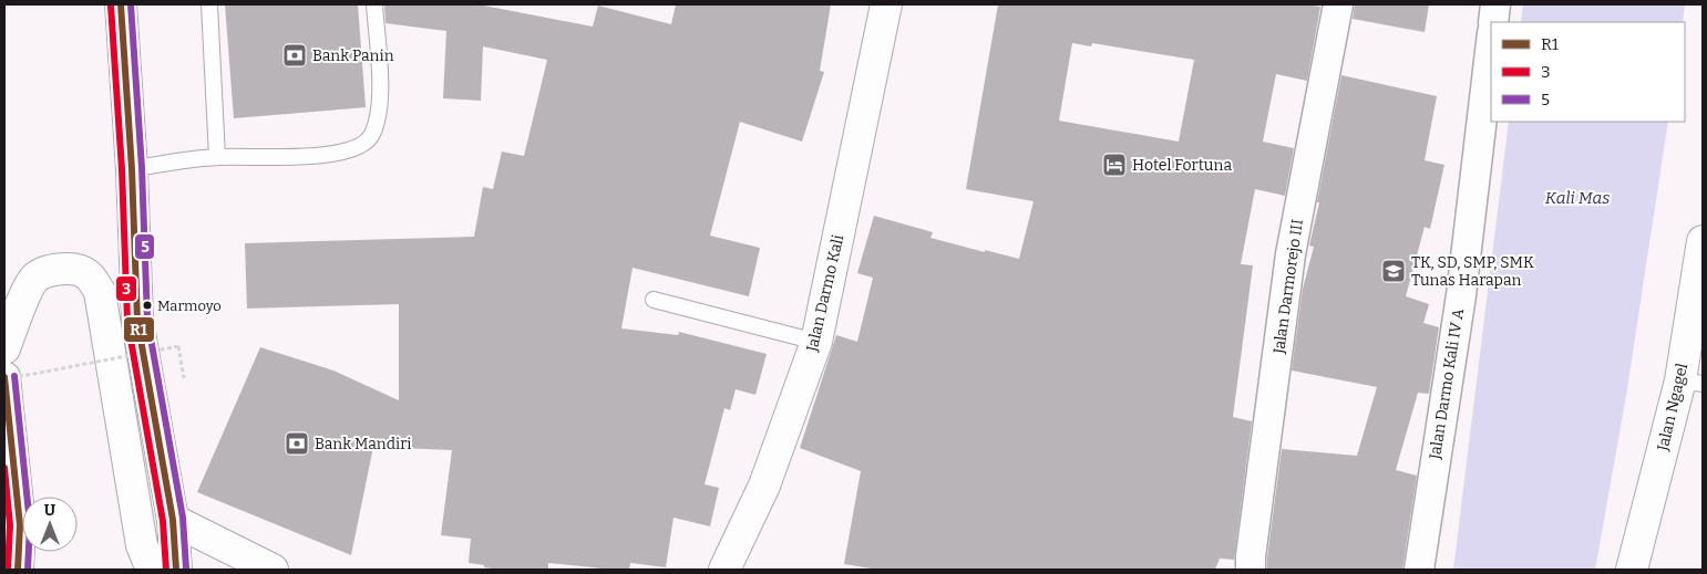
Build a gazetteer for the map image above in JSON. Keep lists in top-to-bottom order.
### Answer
{
  "streets": {
    "main road": ["Jalan Darmo Kali", "Jalan Ngagel"],
    "street": ["Jalan Darmorejo III", "Jalan Darmo Kali IV A"]
  },
  "water": ["Kali Mas"],
  "places": {
    "bank": ["Bank Panin", "Bank Mandiri"],
    "hotel": ["Hotel Fortuna"],
    "school or university": ["TK, SD, SMP, SMK Tunas Harapan"],
    "other": ["Marmoyo"]
  },
  "lines": ["transit line R1", "transit line 5", "transit line 3"],
  "legend": ["R1", "3", "5"],
  "north": "top"
}
